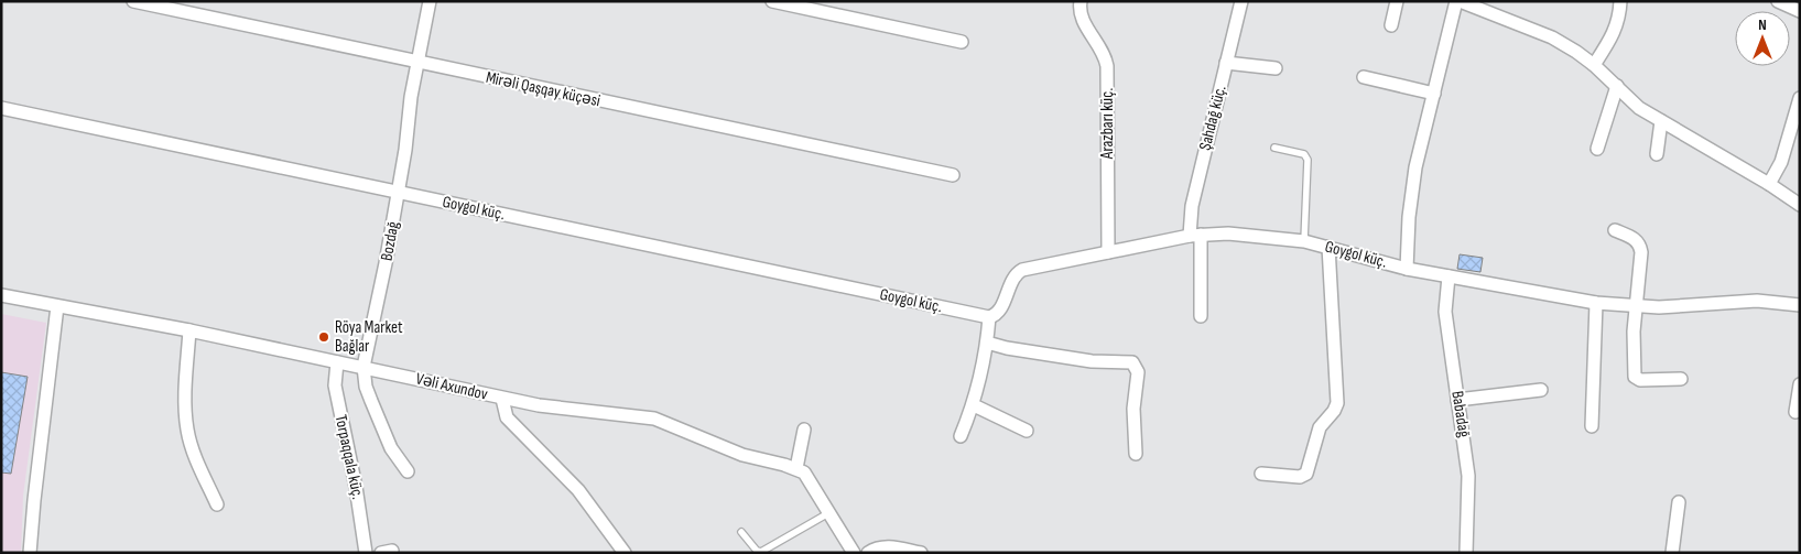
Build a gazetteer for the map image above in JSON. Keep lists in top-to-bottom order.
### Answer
{
  "streets": {
    "street": [
      "Mirəli Qaşqay küçəsi",
      "Şahdağ küç.",
      "Arazbarı küç.",
      "Goygol küç.",
      "Bozdağ",
      "Vəli Axundov",
      "Babadağ",
      "Torpaqqala küç."
    ]
  },
  "crossings": [
    ["Mirəli Qaşqay küçəsi", "Bozdağ"],
    ["Şahdağ küç.", "Goygol küç."],
    ["Arazbarı küç.", "Goygol küç."],
    ["Goygol küç.", "Bozdağ"],
    ["Goygol küç.", "Babadağ"],
    ["Bozdağ", "Vəli Axundov"],
    ["Vəli Axundov", "Torpaqqala küç."]
  ],
  "places": ["Röya Market Bağlar"],
  "north": "top"
}
